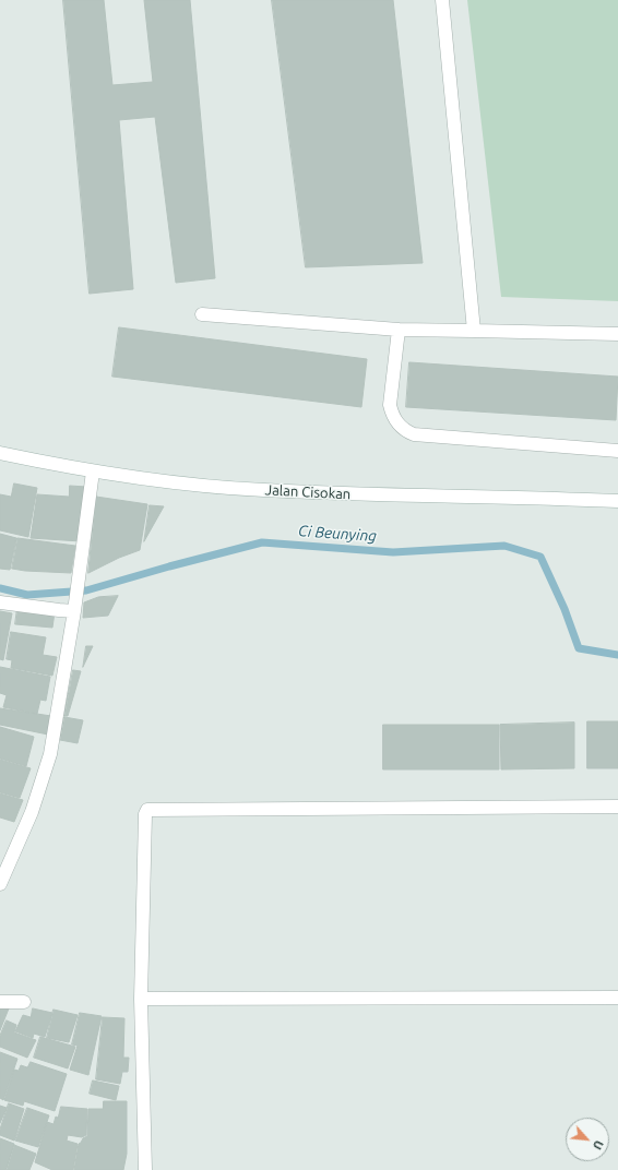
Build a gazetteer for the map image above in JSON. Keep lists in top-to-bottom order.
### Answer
{
  "streets": {
    "street": ["Jalan Cisokan"]
  },
  "water": ["Ci Beunying"],
  "north": "bottom right"
}
